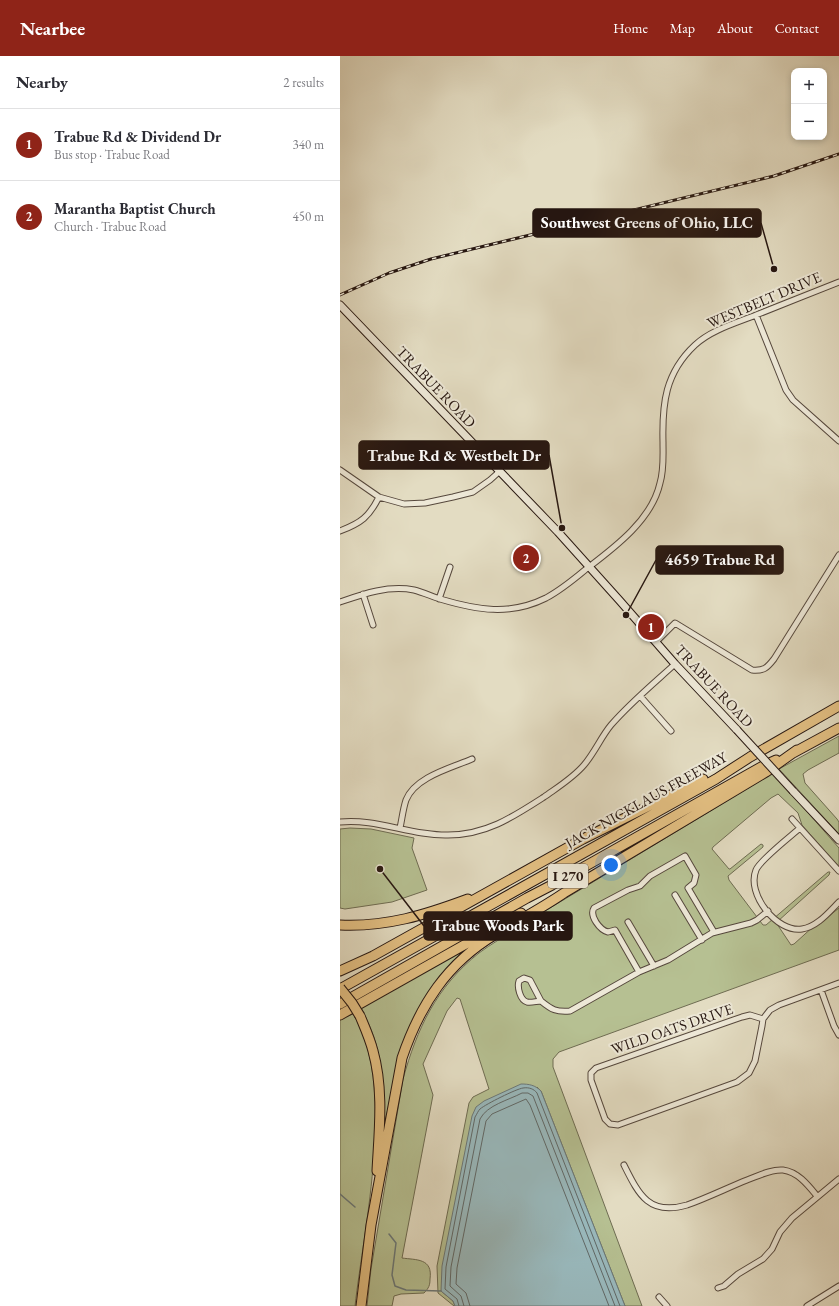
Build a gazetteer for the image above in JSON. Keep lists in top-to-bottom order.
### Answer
{
  "streets": {
    "highway": ["JACK NICKLAUS FREEWAY", "I 270"],
    "main road": ["TRABUE ROAD"],
    "street": ["WESTBELT DRIVE", "WILD OATS DRIVE"]
  },
  "crossings": [
    ["WESTBELT DRIVE", "TRABUE ROAD"]
  ],
  "places": [
    "Southwest Greens of Ohio, LLC",
    "Trabue Rd & Westbelt Dr",
    "4659 Trabue Rd",
    "Trabue Woods Park"
  ],
  "page": {
    "header": "Nearbee",
    "nav": [
      "Home",
      "Map",
      "About",
      "Contact"
    ],
    "heading": ["Nearby", "2 results"],
    "map_buttons": ["+", "−"],
    "list": [
      {
        "mark": "1",
        "name": "Trabue Rd & Dividend Dr",
        "note": "Bus stop · Trabue Road",
        "value": "340 m"
      },
      {
        "mark": "2",
        "name": "Marantha Baptist Church",
        "note": "Church · Trabue Road",
        "value": "450 m"
      }
    ],
    "pins": ["2", "1"]
  }
}
